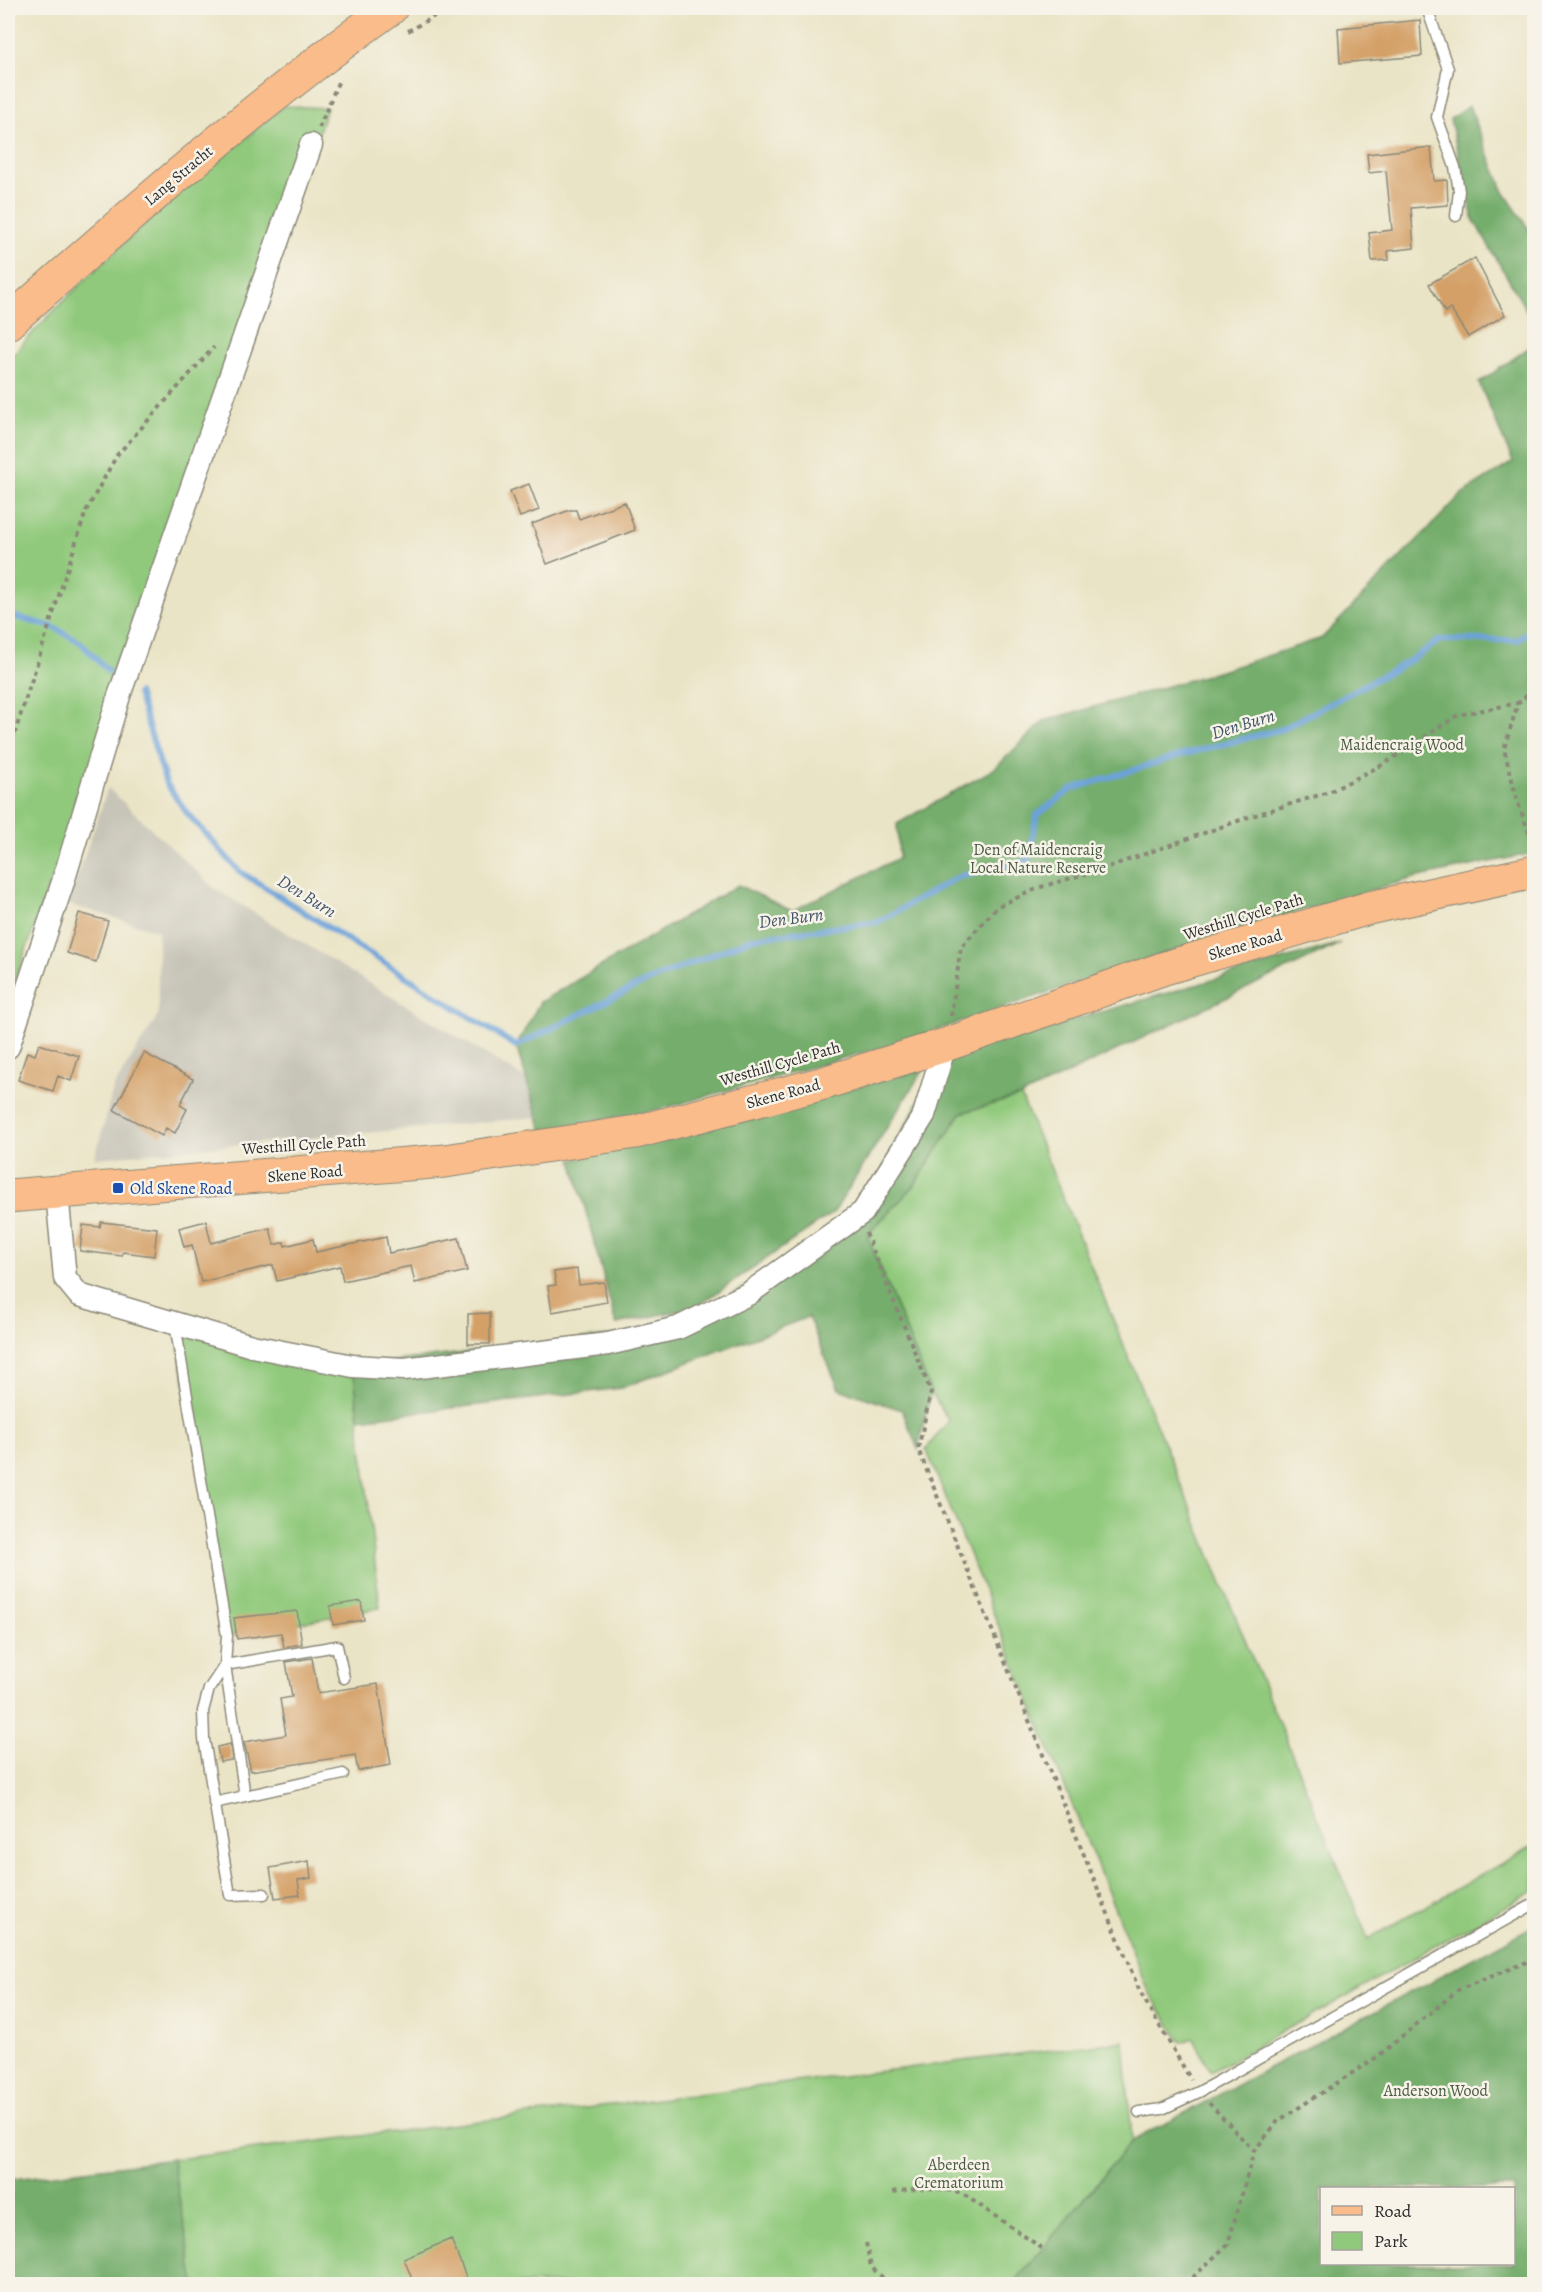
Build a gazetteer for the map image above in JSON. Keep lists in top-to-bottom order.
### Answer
{
  "streets": {
    "main road": ["Lang Stracht", "Skene Road"]
  },
  "water": ["Den Burn"],
  "parks": [
    "Maidencraig Wood",
    "Den of Maidencraig Local Nature Reserve",
    "Anderson Wood",
    "Aberdeen Crematorium"
  ],
  "places": {
    "transit": ["Old Skene Road"]
  },
  "legend": ["Road", "Park"]
}
